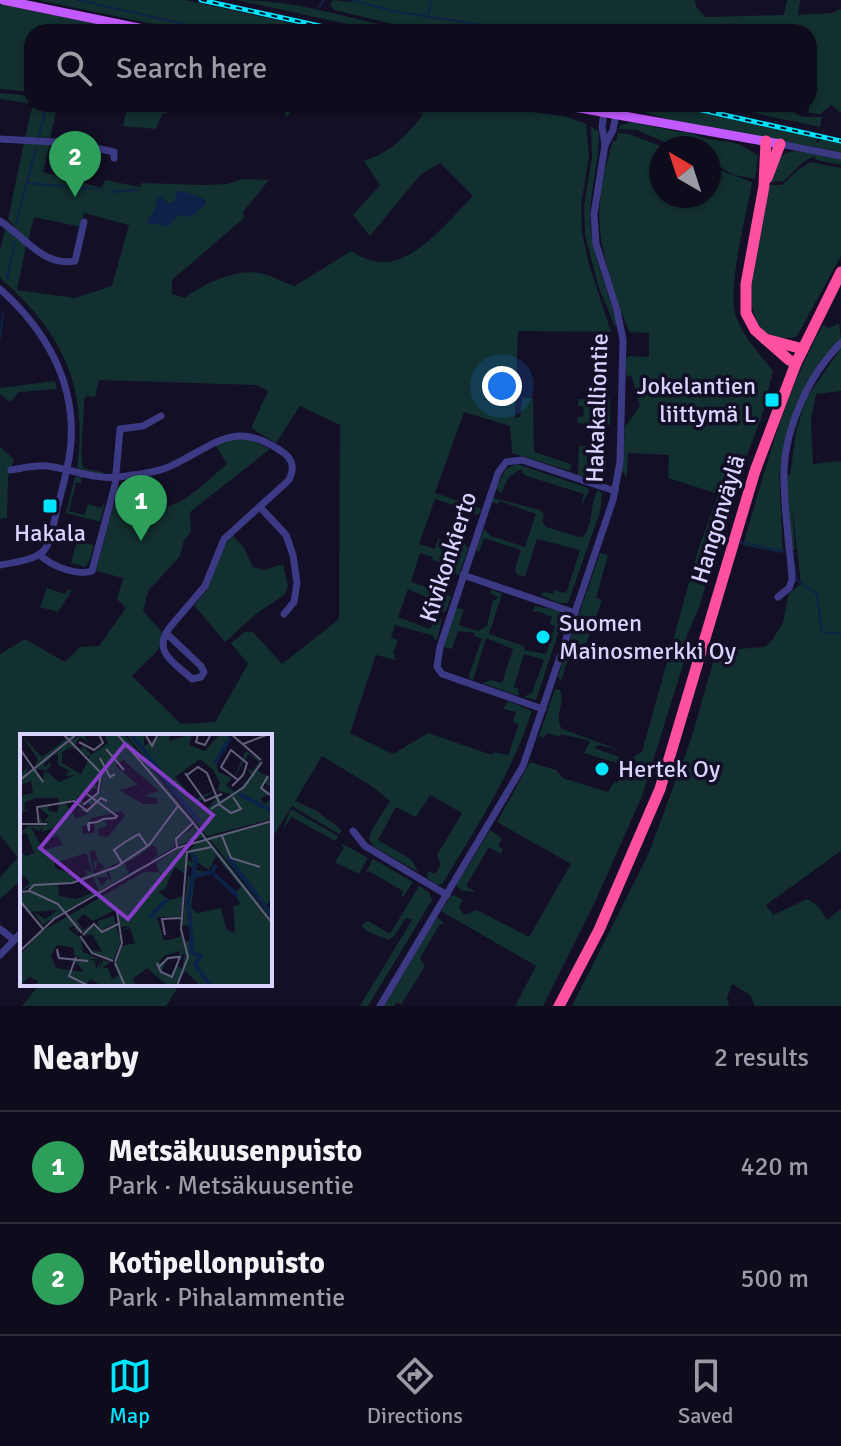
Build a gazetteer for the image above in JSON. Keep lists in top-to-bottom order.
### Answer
{
  "streets": {
    "highway": ["Hangonväylä"],
    "street": ["Hakakalliontie", "Kivikonkierto"]
  },
  "crossings": [
    ["Hakakalliontie", "Kivikonkierto"]
  ],
  "places": {
    "transit": ["Jokelantien liittymä L", "Hakala"],
    "other": ["Suomen Mainosmerkki Oy", "Hertek Oy"]
  },
  "north": "top left",
  "page": {
    "search": "Search here",
    "pins": ["2", "1"],
    "heading": ["Nearby", "2 results"],
    "list": [
      {
        "mark": "1",
        "name": "Metsäkuusenpuisto",
        "note": "Park · Metsäkuusentie",
        "value": "420 m"
      },
      {
        "mark": "2",
        "name": "Kotipellonpuisto",
        "note": "Park · Pihalammentie",
        "value": "500 m"
      }
    ],
    "nav": ["Map", "Directions", "Saved"]
  }
}
